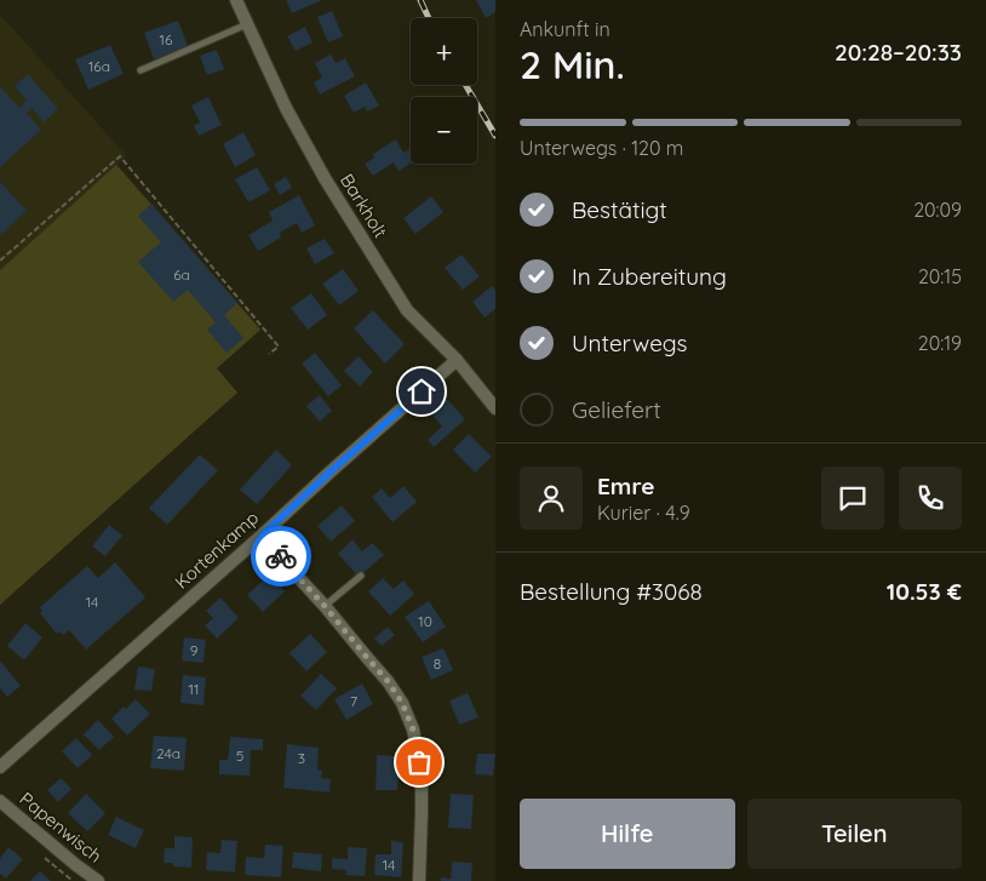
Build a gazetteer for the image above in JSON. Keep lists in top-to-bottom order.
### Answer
{
  "streets": {
    "street": ["Barkholt", "Kortenkamp", "Papenwisch"]
  },
  "crossings": [
    ["Barkholt", "Kortenkamp"]
  ],
  "house_numbers": [
    "16",
    "16a",
    "6a",
    "14",
    "10",
    "9",
    "8",
    "11",
    "7",
    "24a",
    "5",
    "3",
    "14"
  ],
  "page": {
    "heading": ["2 Min.", "Ankunft in", "20:28–20:33"],
    "panel": [
      "Emre",
      "Kurier · 4.9",
      "Bestellung #3068",
      "10.53 €"
    ],
    "map_buttons": ["+", "−"],
    "bar": "Unterwegs · 120 m",
    "list": [
      ["Bestätigt", "20:09"],
      ["In Zubereitung", "20:15"],
      ["Unterwegs", "20:19"],
      "Geliefert"
    ],
    "buttons": ["Hilfe", "Teilen"]
  }
}
